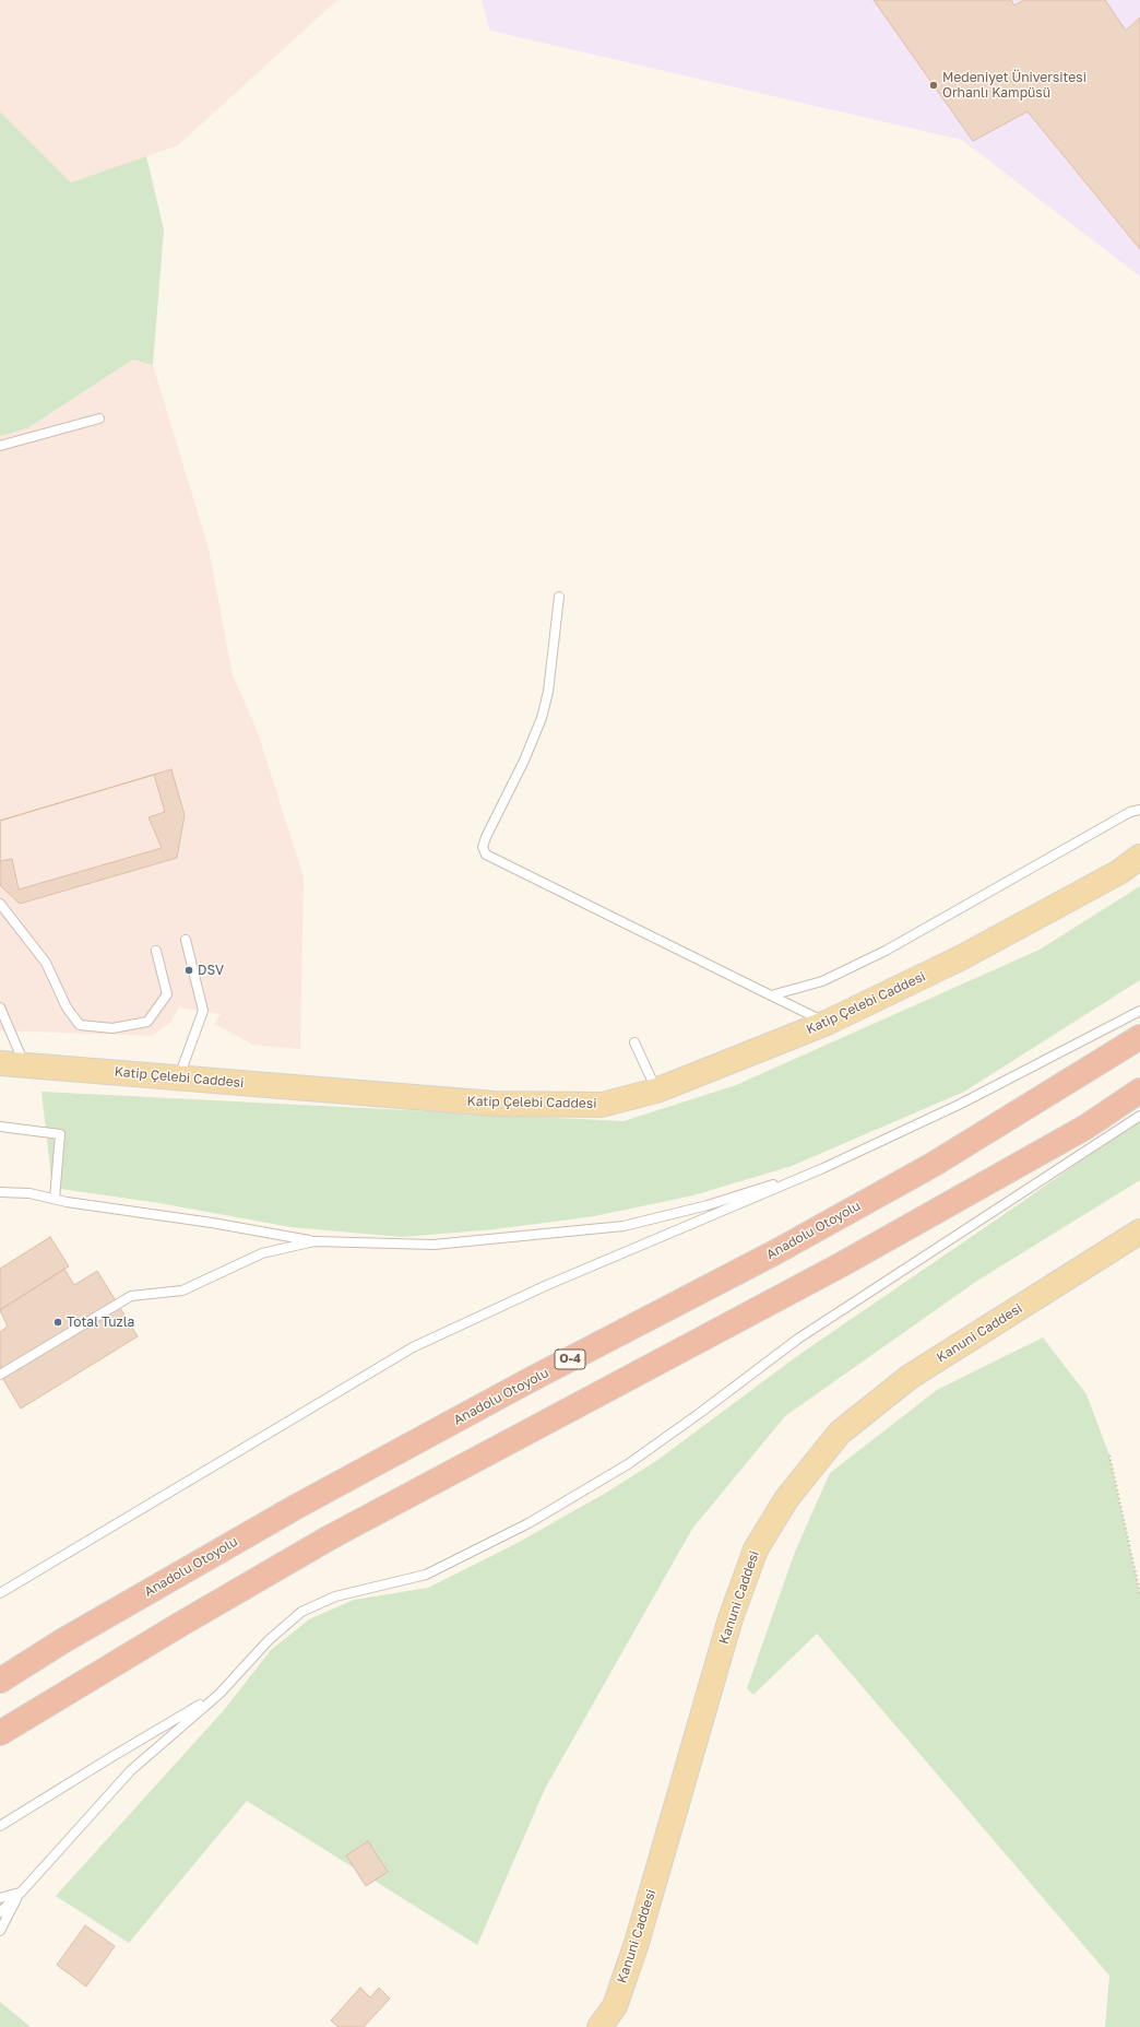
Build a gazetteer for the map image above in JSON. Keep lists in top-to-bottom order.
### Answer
{
  "streets": {
    "highway": ["Anadolu Otoyolu", "O-4"],
    "main road": ["Katip Çelebi Caddesi", "Kanuni Caddesi"]
  },
  "places": ["Medeniyet Üniversitesi Orhanlı Kampüsü", "DSV", "Total Tuzla"]
}
